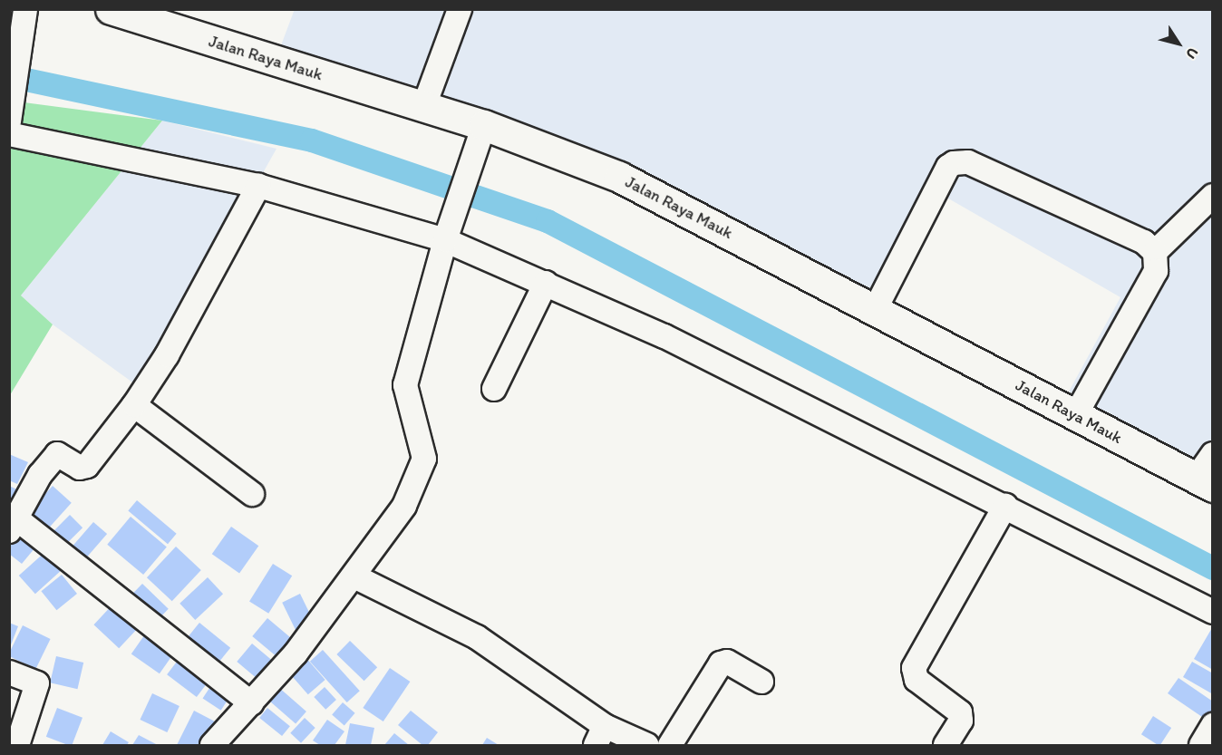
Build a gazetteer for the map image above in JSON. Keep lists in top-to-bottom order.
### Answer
{
  "streets": {
    "main road": ["Jalan Raya Mauk"]
  },
  "north": "bottom right"
}
